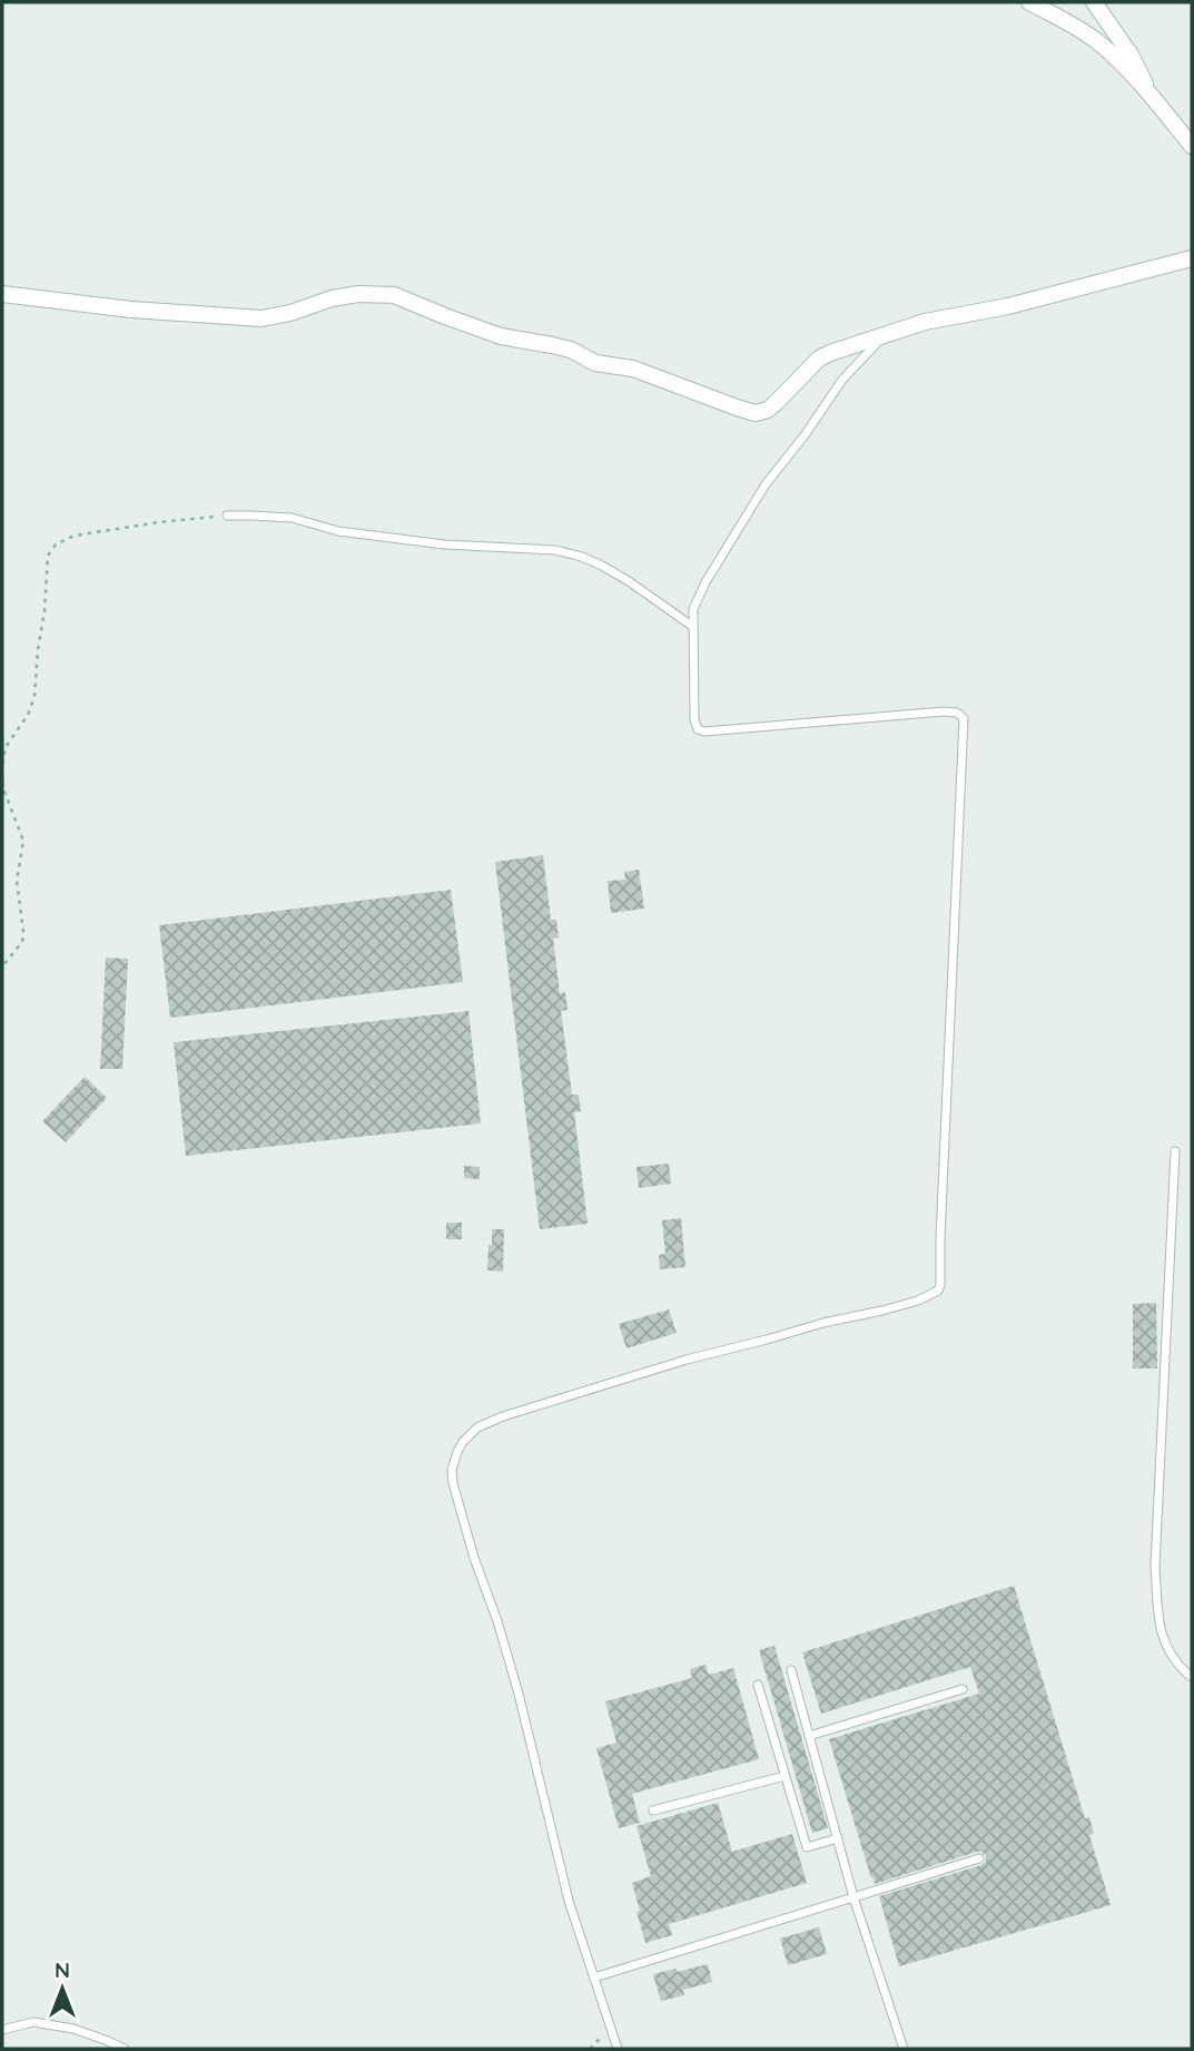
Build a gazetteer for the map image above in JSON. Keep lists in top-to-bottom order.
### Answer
{
  "north": "top"
}
